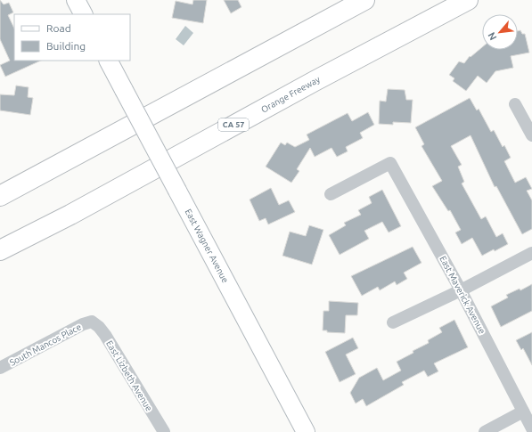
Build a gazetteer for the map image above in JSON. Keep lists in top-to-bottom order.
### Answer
{
  "streets": {
    "highway": ["Orange Freeway", "CA 57"],
    "street": [
      "East Wagner Avenue",
      "East Maverick Avenue",
      "South Mancos Place",
      "East Lizbeth Avenue"
    ]
  },
  "crossings": [
    ["South Mancos Place", "East Lizbeth Avenue"]
  ],
  "legend": ["Road", "Building"],
  "north": "bottom left"
}
